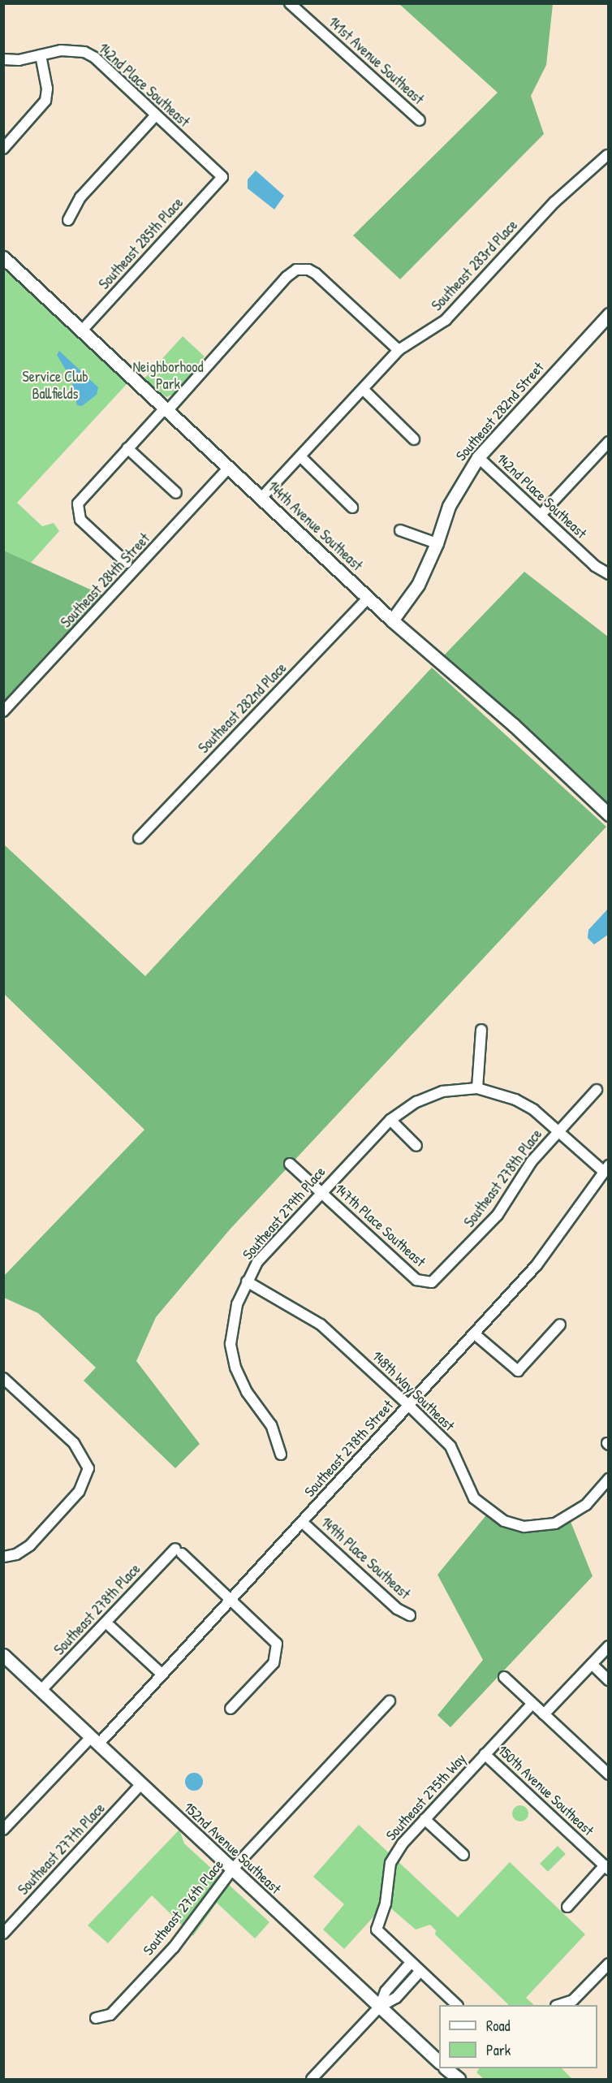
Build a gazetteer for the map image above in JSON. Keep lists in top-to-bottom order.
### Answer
{
  "streets": {
    "street": [
      "141st Avenue Southeast",
      "142nd Place Southeast",
      "Southeast 285th Place",
      "Southeast 283rd Place",
      "Southeast 282nd Street",
      "144th Avenue Southeast",
      "Southeast 284th Street",
      "Southeast 282nd Place",
      "Southeast 278th Place",
      "Southeast 279th Place",
      "147th Place Southeast",
      "148th Way Southeast",
      "Southeast 278th Street",
      "149th Place Southeast",
      "150th Avenue Southeast",
      "Southeast 275th Way",
      "152nd Avenue Southeast",
      "Southeast 277th Place",
      "Southeast 276th Place"
    ]
  },
  "crossings": [
    ["142nd Place Southeast", "Southeast 285th Place"],
    ["142nd Place Southeast", "Southeast 282nd Street"],
    ["Southeast 285th Place", "144th Avenue Southeast"],
    ["Southeast 283rd Place", "144th Avenue Southeast"],
    ["Southeast 282nd Street", "144th Avenue Southeast"],
    ["144th Avenue Southeast", "Southeast 284th Street"],
    ["144th Avenue Southeast", "Southeast 282nd Place"],
    ["Southeast 278th Place", "147th Place Southeast"],
    ["Southeast 278th Place", "Southeast 278th Street"],
    ["Southeast 278th Place", "152nd Avenue Southeast"],
    ["Southeast 279th Place", "147th Place Southeast"],
    ["Southeast 279th Place", "148th Way Southeast"],
    ["148th Way Southeast", "Southeast 278th Street"],
    ["Southeast 278th Street", "149th Place Southeast"],
    ["Southeast 278th Street", "152nd Avenue Southeast"],
    ["150th Avenue Southeast", "Southeast 275th Way"],
    ["152nd Avenue Southeast", "Southeast 277th Place"],
    ["152nd Avenue Southeast", "Southeast 276th Place"]
  ],
  "parks": ["Neighborhood Park", "Service Club Ballfields"],
  "legend": ["Road", "Park"]
}
